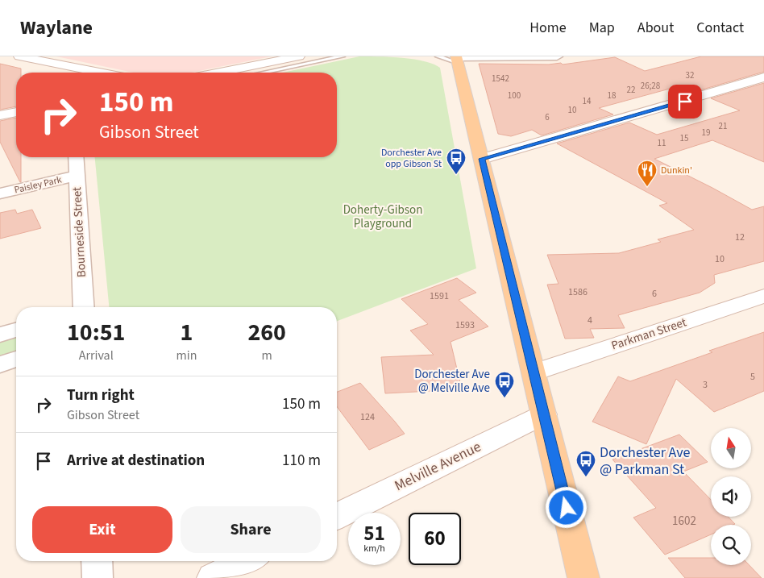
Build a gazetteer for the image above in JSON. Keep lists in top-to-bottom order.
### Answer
{
  "streets": {
    "street": [
      "Paisley Park",
      "Bourneside Street",
      "Parkman Street",
      "Melville Avenue"
    ]
  },
  "crossings": [
    ["Paisley Park", "Bourneside Street"]
  ],
  "parks": ["Doherty-Gibson Playground"],
  "places": {
    "bus stop": ["Dorchester Ave opp Gibson St", "Dorchester Ave @ Melville Ave", "Dorchester Ave @ Parkman St"],
    "restaurant": ["Dunkin'"]
  },
  "house_numbers": [
    "32",
    "1542",
    "26;28",
    "22",
    "100",
    "18",
    "14",
    "10",
    "6",
    "21",
    "19",
    "15",
    "11",
    "12",
    "10",
    "1586",
    "6",
    "1591",
    "4",
    "1593",
    "5",
    "3",
    "124",
    "1602"
  ],
  "north": "top",
  "page": {
    "header": "Waylane",
    "nav": [
      "Home",
      "Map",
      "About",
      "Contact"
    ],
    "turn": ["150 m", "Gibson Street"],
    "eta": [
      "10:51",
      "Arrival",
      "1",
      "min",
      "260",
      "m"
    ],
    "list": [
      {
        "name": "Turn right",
        "note": "Gibson Street",
        "value": "150 m"
      },
      {
        "name": "Arrive at destination",
        "value": "110 m"
      }
    ],
    "buttons": ["Exit", "Share"],
    "speed": "51 km/h",
    "limit": "60"
  }
}
